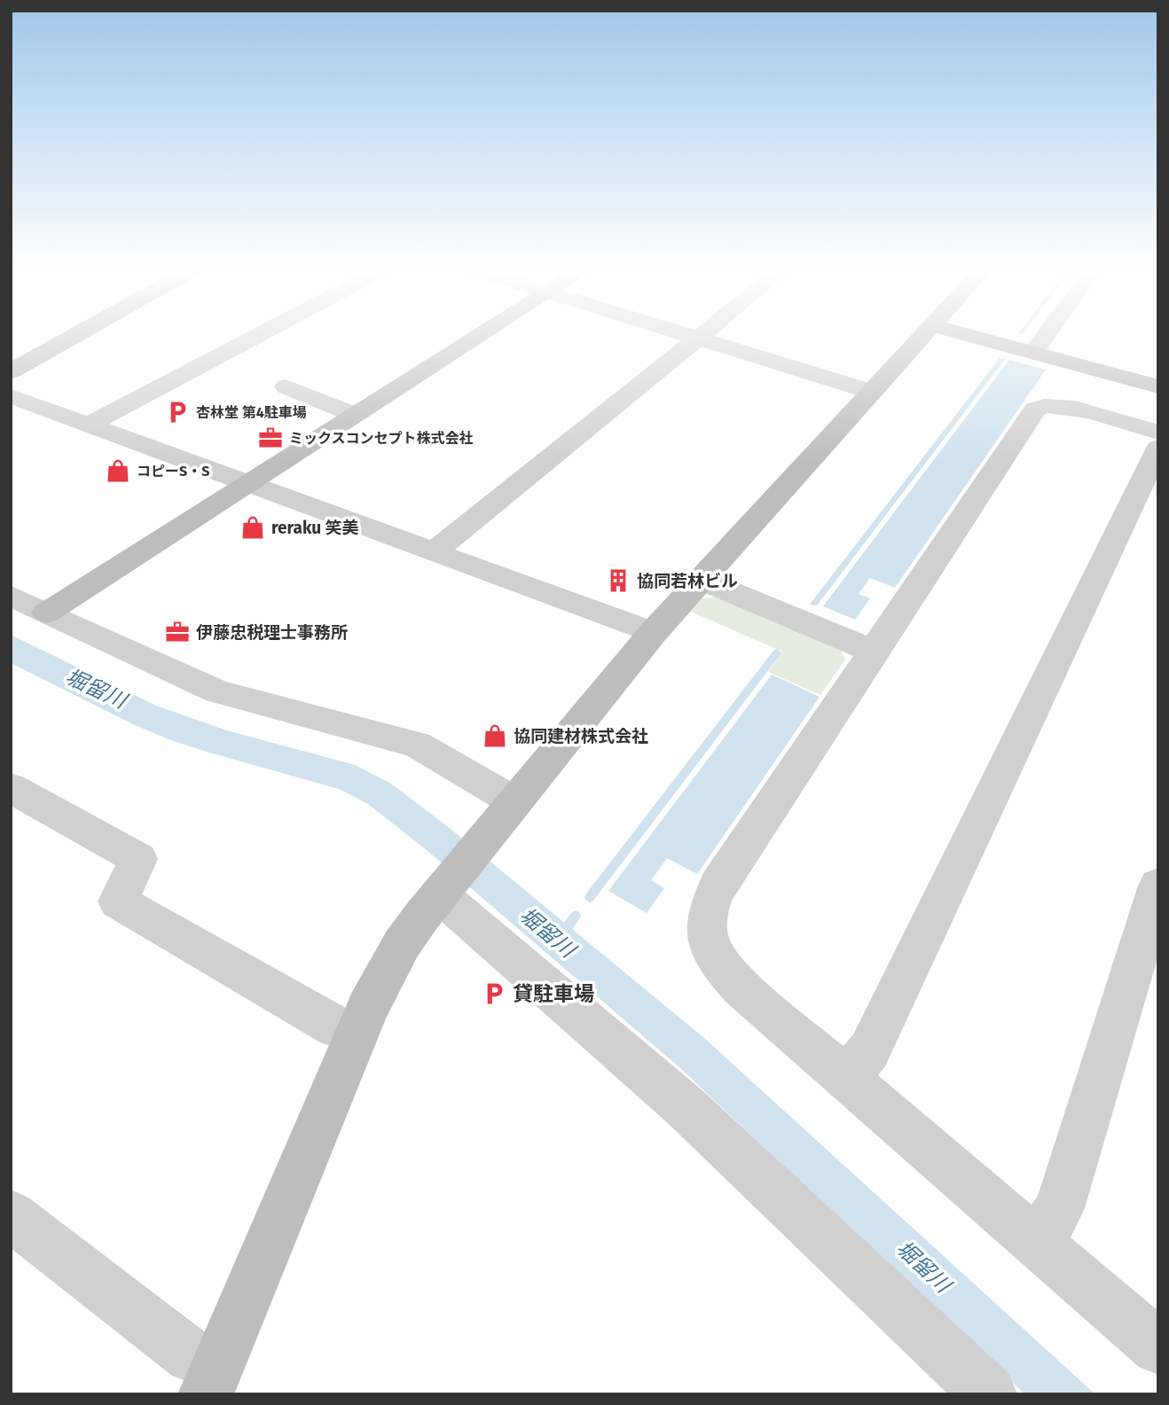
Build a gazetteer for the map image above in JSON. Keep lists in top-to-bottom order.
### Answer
{
  "water": ["堀留川"],
  "places": {
    "parking": ["杏林堂 第4駐車場", "貸駐車場"],
    "office": ["ミックスコンセプト株式会社", "伊藤忠税理士事務所"],
    "shop": ["コピーS・S", "reraku 笑美", "協同建材株式会社"],
    "building": ["協同若林ビル"]
  }
}
